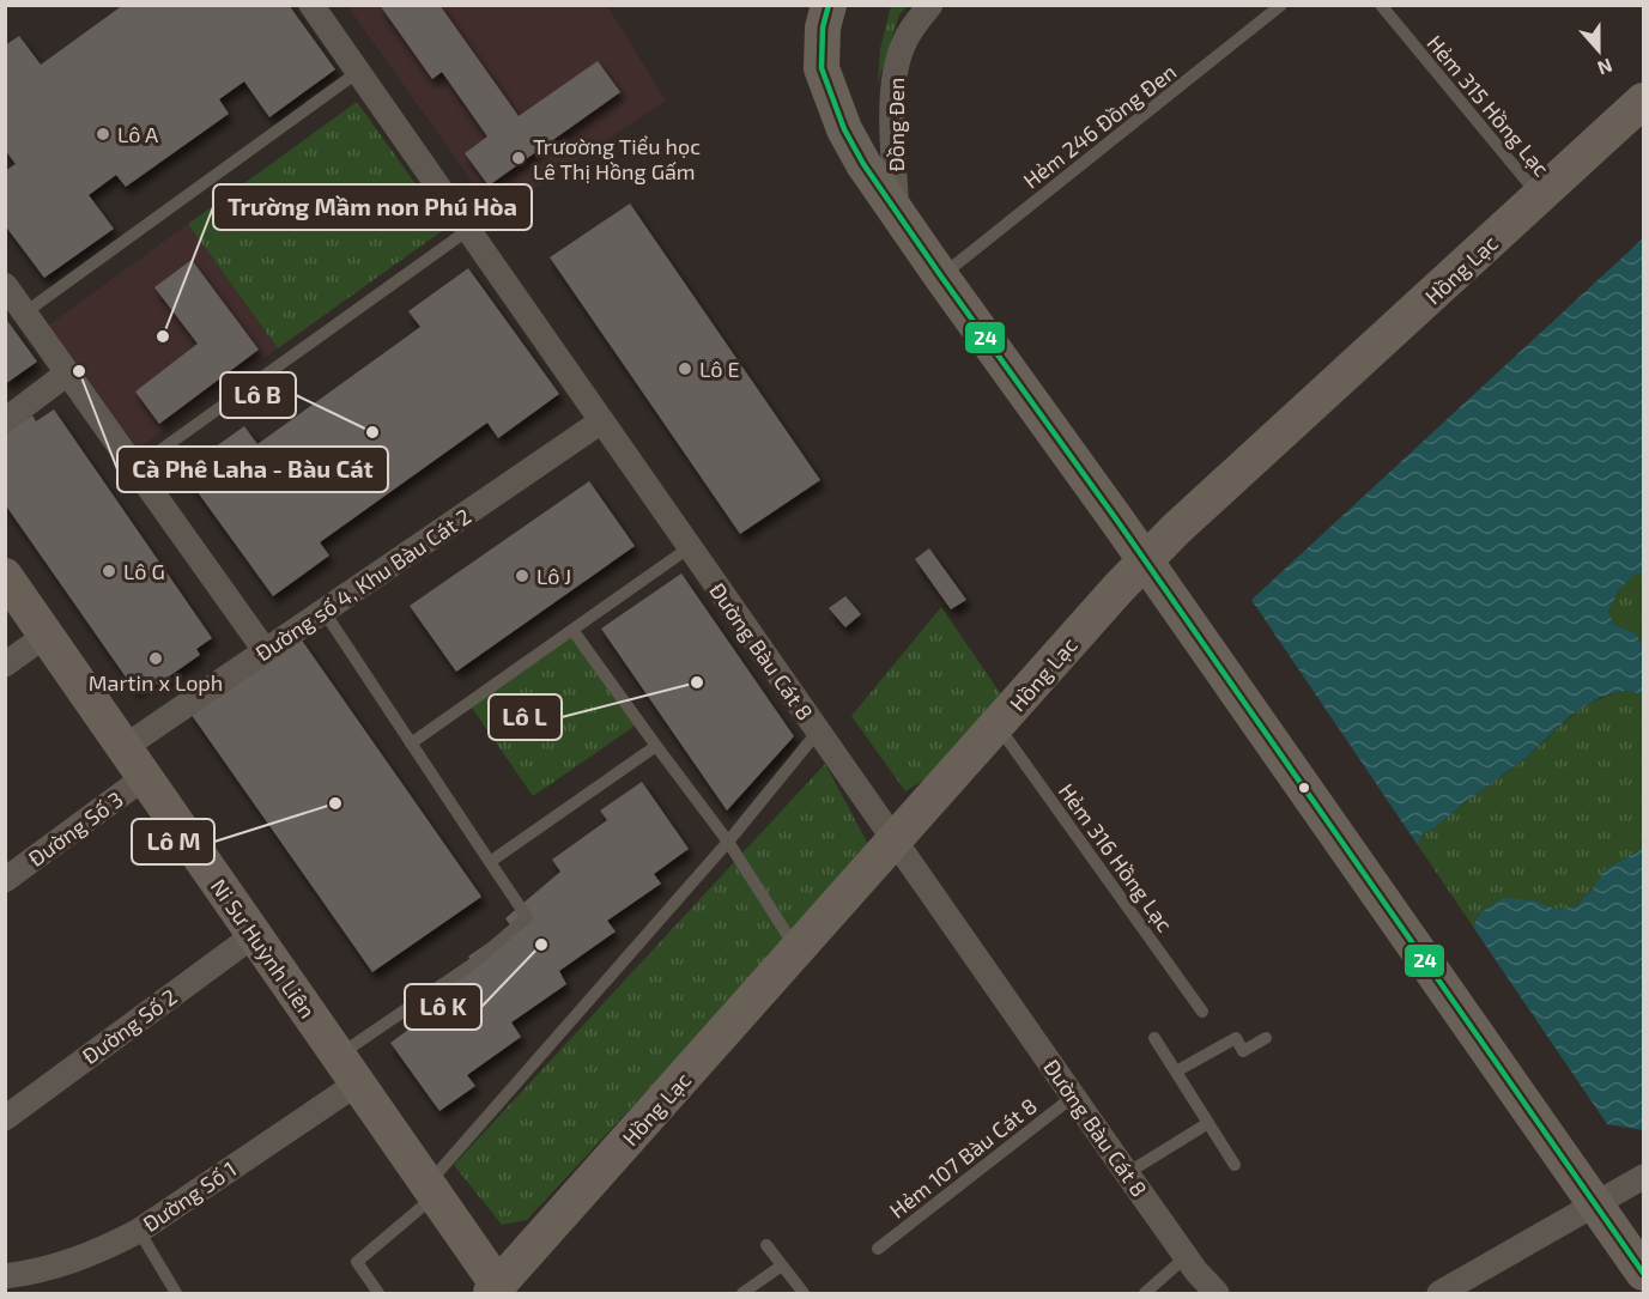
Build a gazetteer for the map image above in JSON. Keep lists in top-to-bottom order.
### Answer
{
  "streets": {
    "street": [
      "Đồng Đen",
      "Hồng Lạc",
      "Đường số 4, Khu Bàu Cát 2",
      "Đường Bàu Cát 8",
      "Đường Số 3",
      "Ni Sư Huỳnh Liên",
      "Đường Số 2",
      "Đường Số 1"
    ],
    "lane": [
      "Hẻm 315 Hồng Lạc",
      "Hẻm 246 Đồng Đen",
      "Hẻm 316 Hồng Lạc",
      "Hẻm 107 Bàu Cát 8"
    ]
  },
  "crossings": [
    ["Hẻm 315 Hồng Lạc", "Hồng Lạc"],
    ["Đồng Đen", "Hẻm 246 Đồng Đen"],
    ["Đồng Đen", "Hồng Lạc"],
    ["Hồng Lạc", "Đường Bàu Cát 8"],
    ["Hồng Lạc", "Hẻm 316 Hồng Lạc"],
    ["Hồng Lạc", "Ni Sư Huỳnh Liên"],
    ["Đường số 4, Khu Bàu Cát 2", "Đường Bàu Cát 8"],
    ["Đường số 4, Khu Bàu Cát 2", "Ni Sư Huỳnh Liên"],
    ["Đường Bàu Cát 8", "Hẻm 107 Bàu Cát 8"],
    ["Đường Số 3", "Ni Sư Huỳnh Liên"],
    ["Ni Sư Huỳnh Liên", "Đường Số 2"],
    ["Ni Sư Huỳnh Liên", "Đường Số 1"]
  ],
  "places": [
    "Lô A",
    "Trươờng Tiểu học Lê Thị Hồng Gấm",
    "Trường Mầm non Phú Hòa",
    "Lô E",
    "Cà Phê Laha - Bàu Cát",
    "Lô B",
    "Lô G",
    "Lô J",
    "Martin x Loph",
    "Lô L",
    "Lô M",
    "Lô K"
  ],
  "lines": ["transit line 24"],
  "north": "bottom"
}
